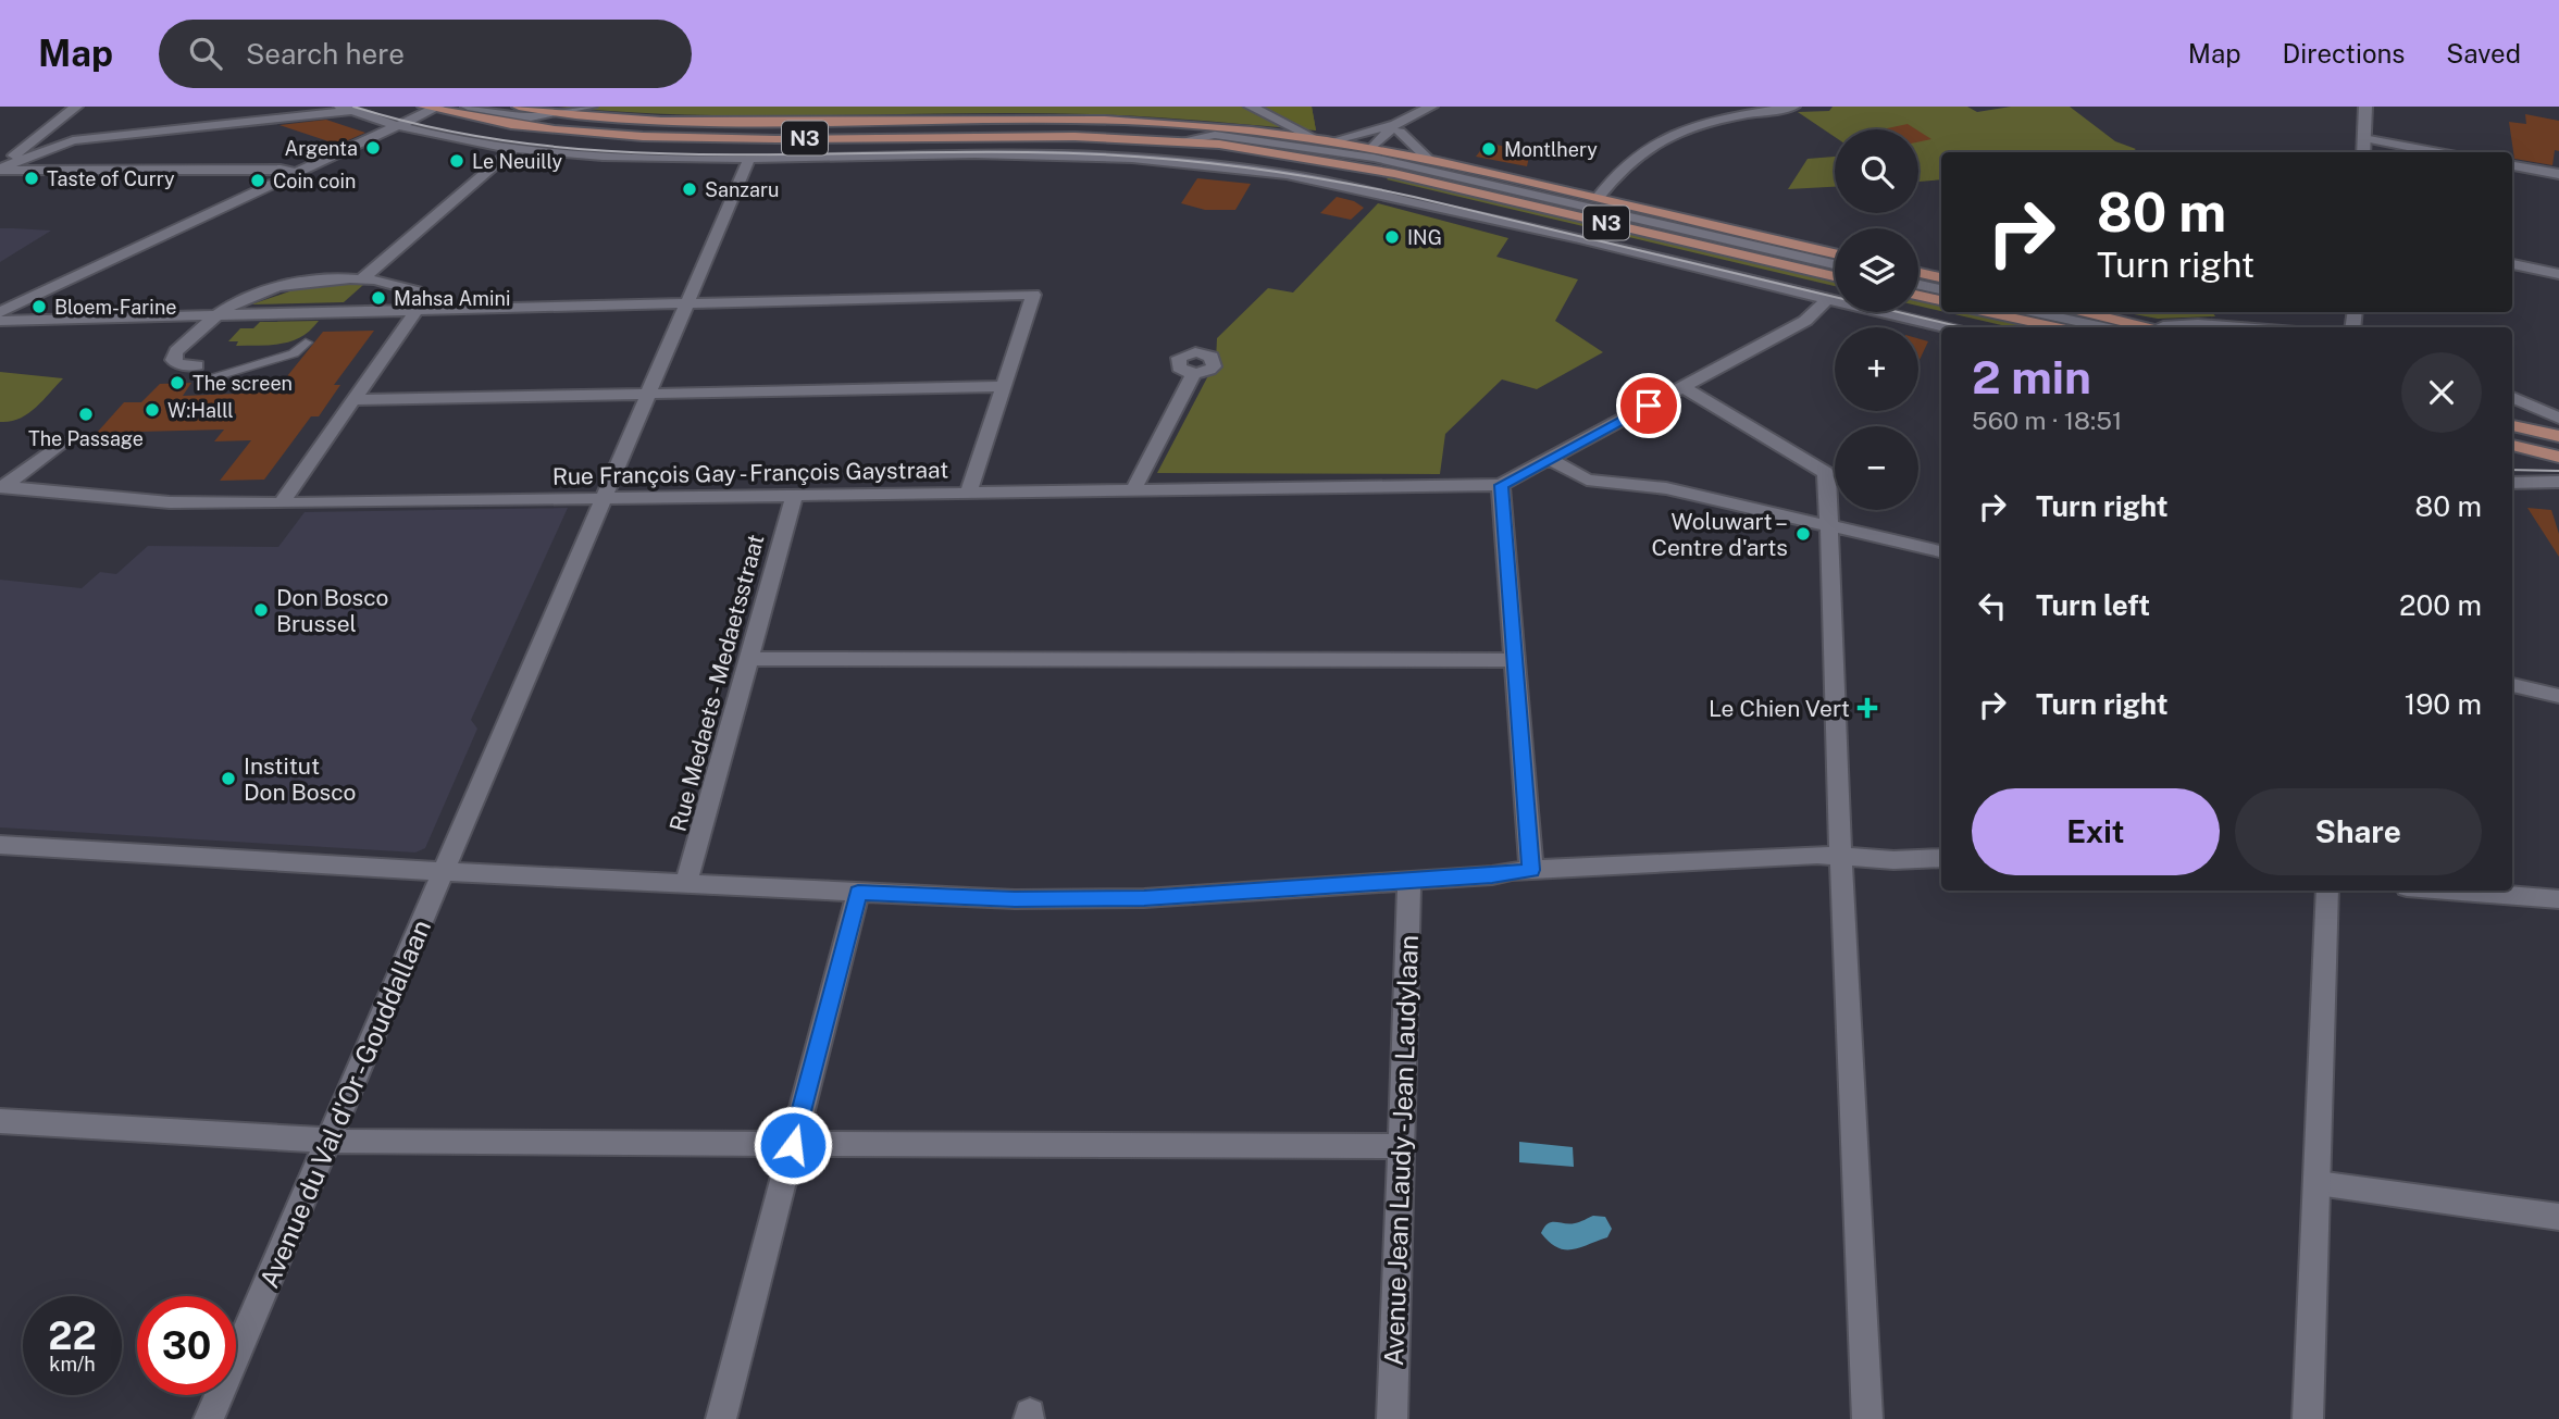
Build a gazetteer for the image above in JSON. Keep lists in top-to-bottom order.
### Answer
{
  "streets": {
    "main road": ["N3"],
    "street": [
      "Rue François Gay - François Gaystraat",
      "Rue Medaets - Medaetsstraat",
      "Avenue du Val d'Or - Gouddallaan",
      "Avenue Jean Laudy - Jean Laudylaan"
    ]
  },
  "crossings": [
    ["Rue François Gay - François Gaystraat", "Rue Medaets - Medaetsstraat"],
    ["Rue François Gay - François Gaystraat", "Avenue du Val d'Or - Gouddallaan"]
  ],
  "places": {
    "other": [
      "Argenta",
      "Montlhery",
      "Le Neuilly",
      "Taste of Curry",
      "Coin coin",
      "Sanzaru",
      "ING",
      "Mahsa Amini",
      "Bloem-Farine",
      "The screen",
      "W:Halll",
      "The Passage",
      "Woluwart – Centre d'arts",
      "Don Bosco Brussel",
      "Institut Don Bosco"
    ],
    "health": ["Le Chien Vert"]
  },
  "page": {
    "header": "Map",
    "search": "Search here",
    "nav": ["Map", "Directions", "Saved"],
    "map_buttons": ["+", "−"],
    "turn": ["80 m", "Turn right"],
    "heading": ["2 min", "560 m · 18:51"],
    "list": [
      {
        "name": "Turn right",
        "value": "80 m"
      },
      {
        "name": "Turn left",
        "value": "200 m"
      },
      {
        "name": "Turn right",
        "value": "190 m"
      }
    ],
    "buttons": ["Exit", "Share"],
    "speed": "22 km/h",
    "limit": "30"
  }
}
